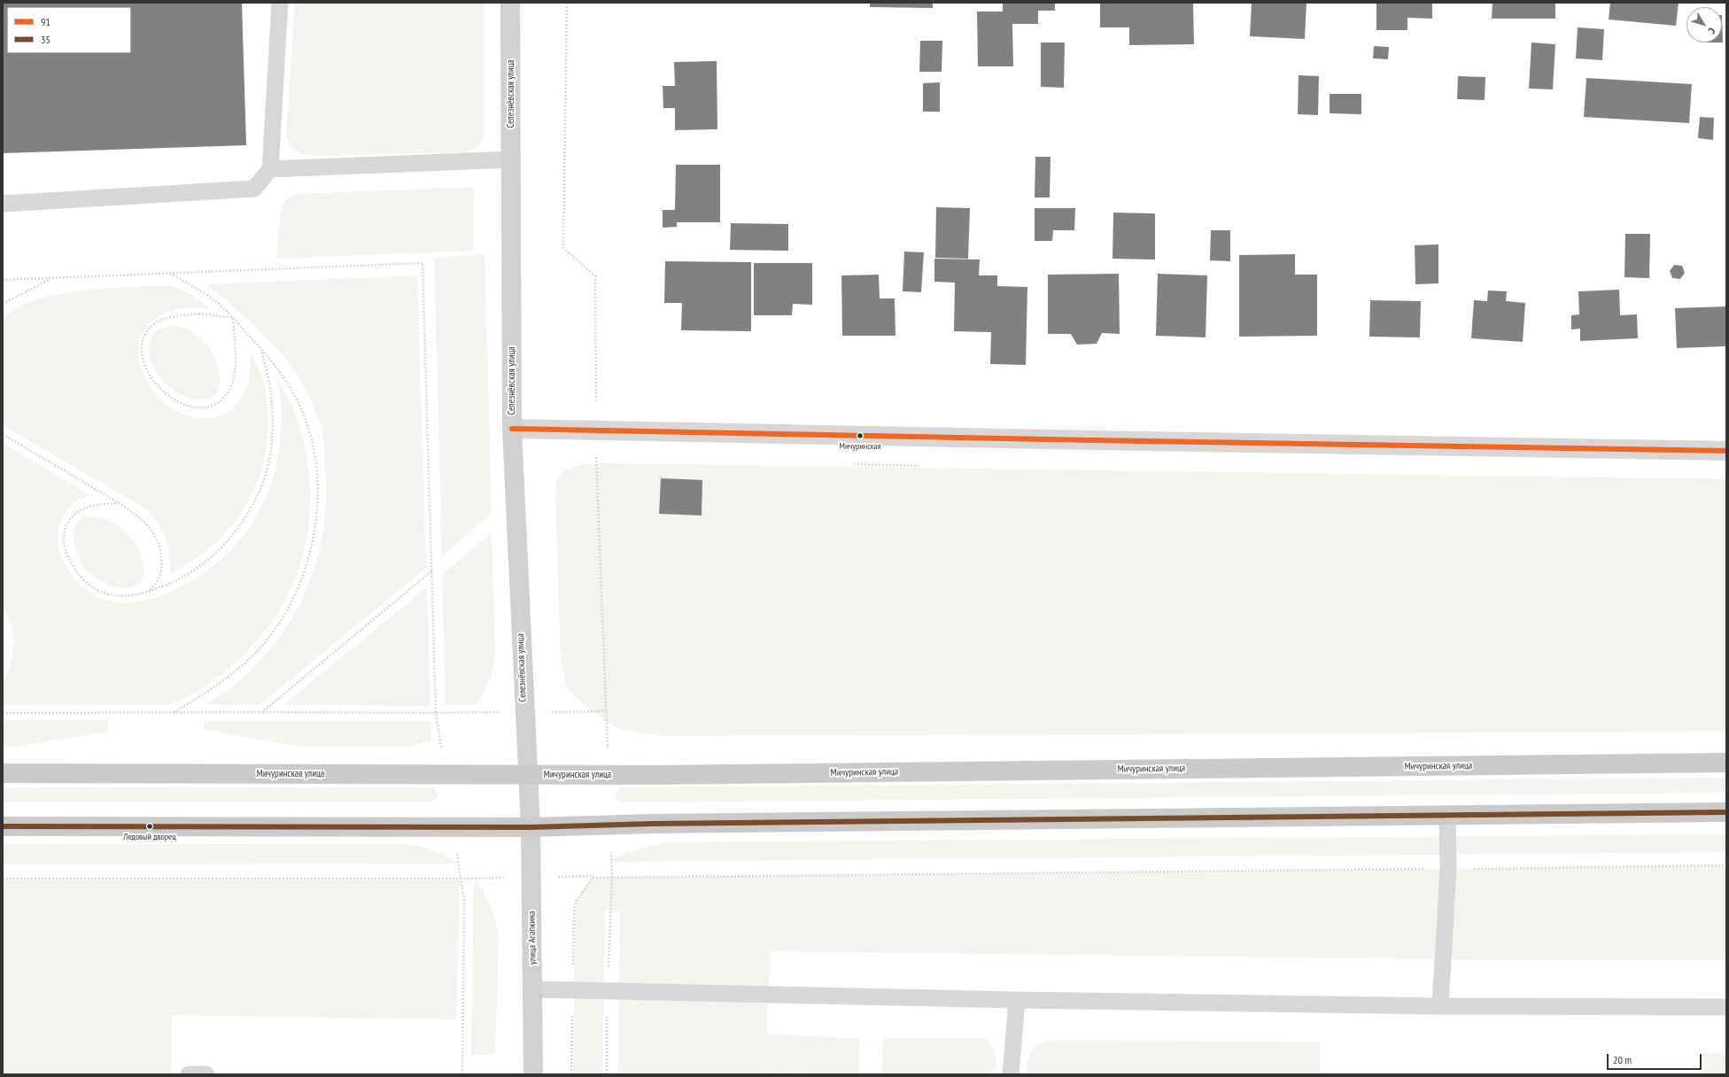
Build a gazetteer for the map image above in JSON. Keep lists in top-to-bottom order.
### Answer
{
  "streets": {
    "main road": ["Мичуринская улица"],
    "street": ["Селезнёвская улица", "улица Агапкина"]
  },
  "crossings": [
    ["Селезнёвская улица", "Мичуринская улица"],
    ["Селезнёвская улица", "улица Агапкина"]
  ],
  "places": ["Мичуринская", "Ледовый дворец"],
  "lines": ["transit line 91", "transit line 35"],
  "legend": ["91", "35"],
  "scale_bar": "20 m",
  "north": "bottom right"
}
